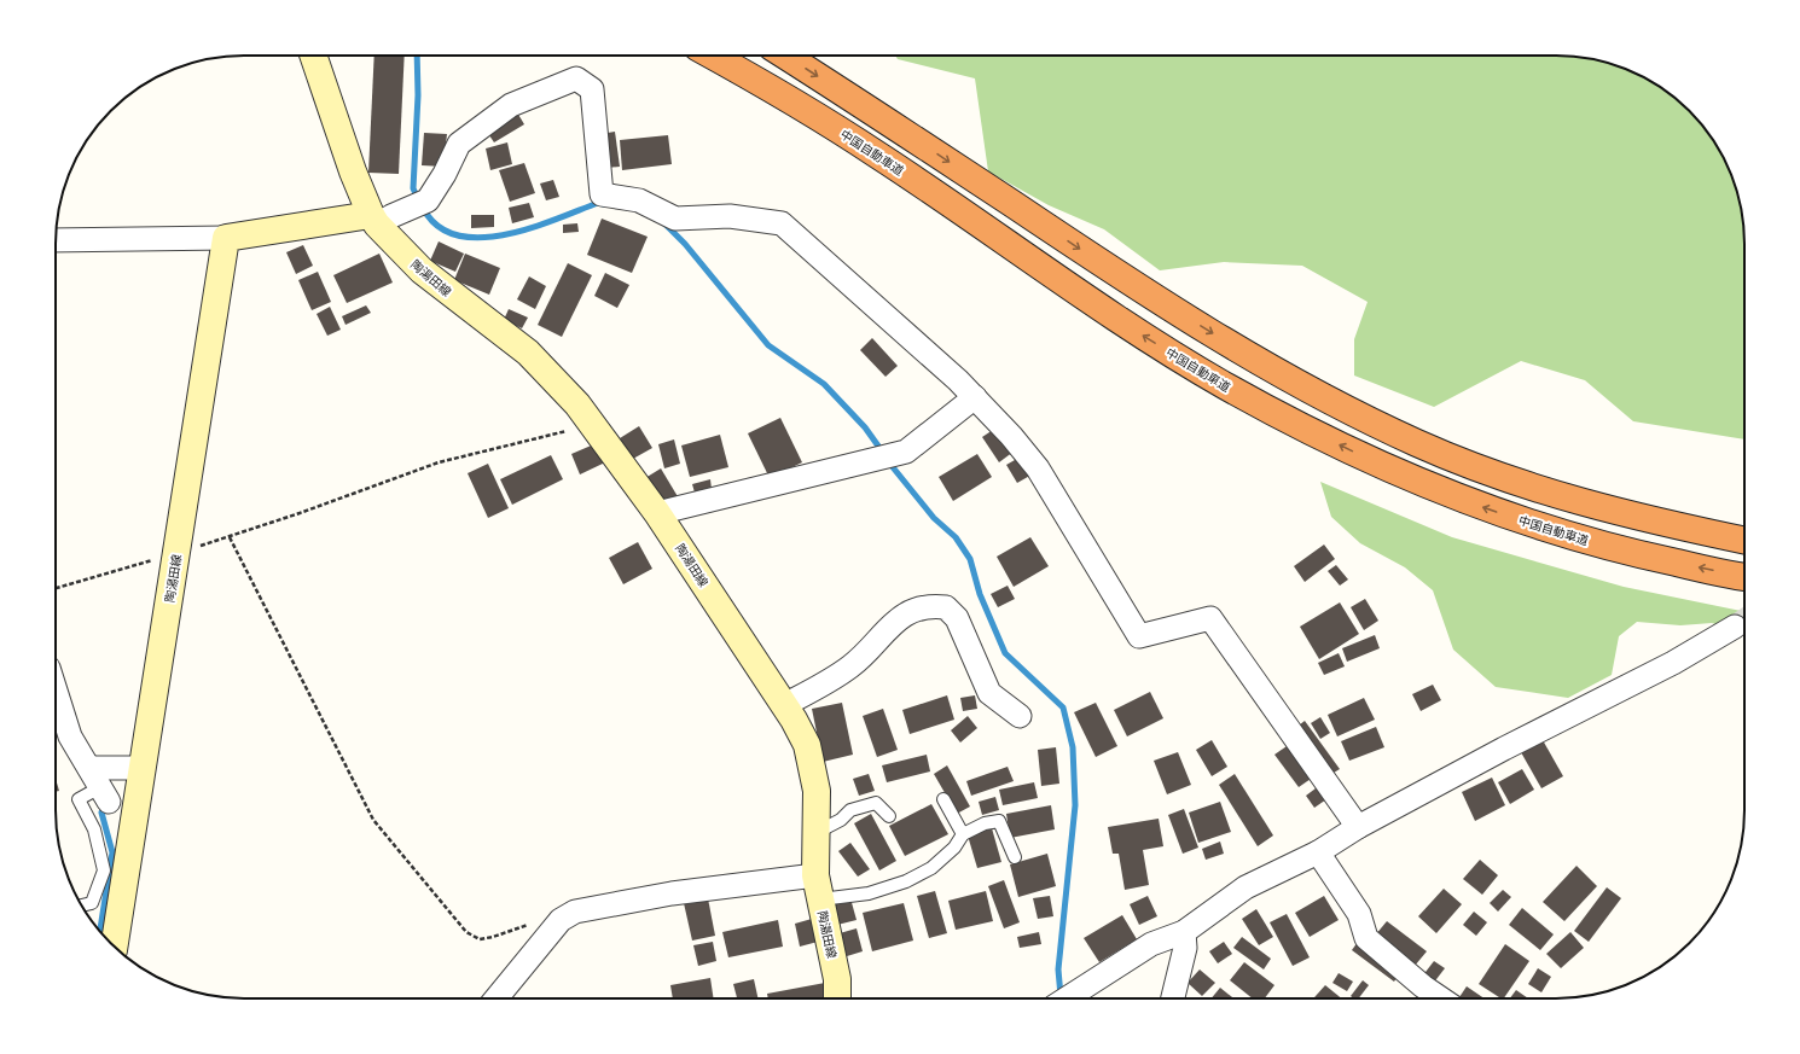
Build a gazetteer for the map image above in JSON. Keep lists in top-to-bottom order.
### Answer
{
  "streets": {
    "highway": ["中国自動車道"],
    "main road": ["陶湯田線"]
  }
}
